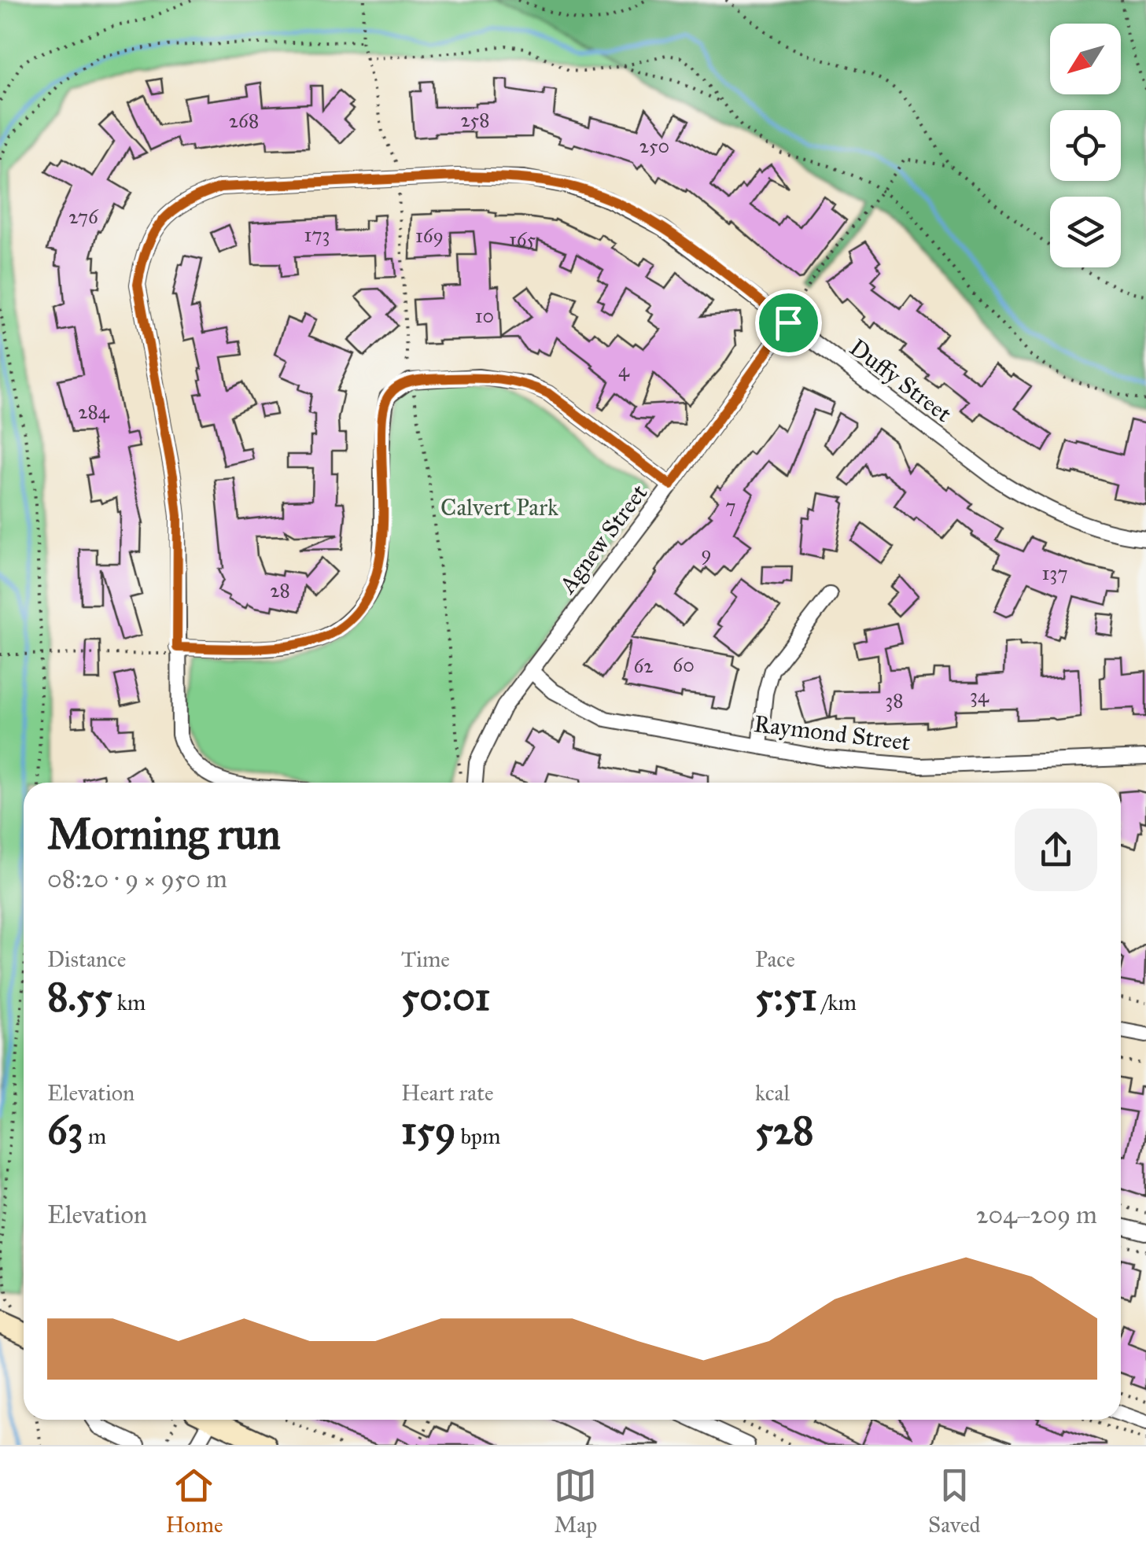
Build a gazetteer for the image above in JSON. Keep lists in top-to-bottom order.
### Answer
{
  "streets": {
    "street": ["Duffy Street", "Agnew Street", "Raymond Street"]
  },
  "crossings": [
    ["Duffy Street", "Agnew Street"],
    ["Agnew Street", "Raymond Street"]
  ],
  "parks": ["Calvert Park"],
  "house_numbers": [
    "258",
    "268",
    "250",
    "276",
    "173",
    "169",
    "165",
    "10",
    "4",
    "284",
    "7",
    "9",
    "137",
    "28",
    "60",
    "62",
    "34",
    "38"
  ],
  "north": "bottom left",
  "page": {
    "heading": ["Morning run", "08:20 · 9 × 950 m"],
    "stats": [
      ["Distance", "8.55 km"],
      ["Time", "50:01"],
      ["Pace", "5:51 /km"],
      ["Elevation", "63 m"],
      ["Heart rate", "159 bpm"],
      ["kcal", "528"]
    ],
    "chart": ["Elevation", "204–209 m"],
    "tabs": ["Home", "Map", "Saved"]
  }
}
